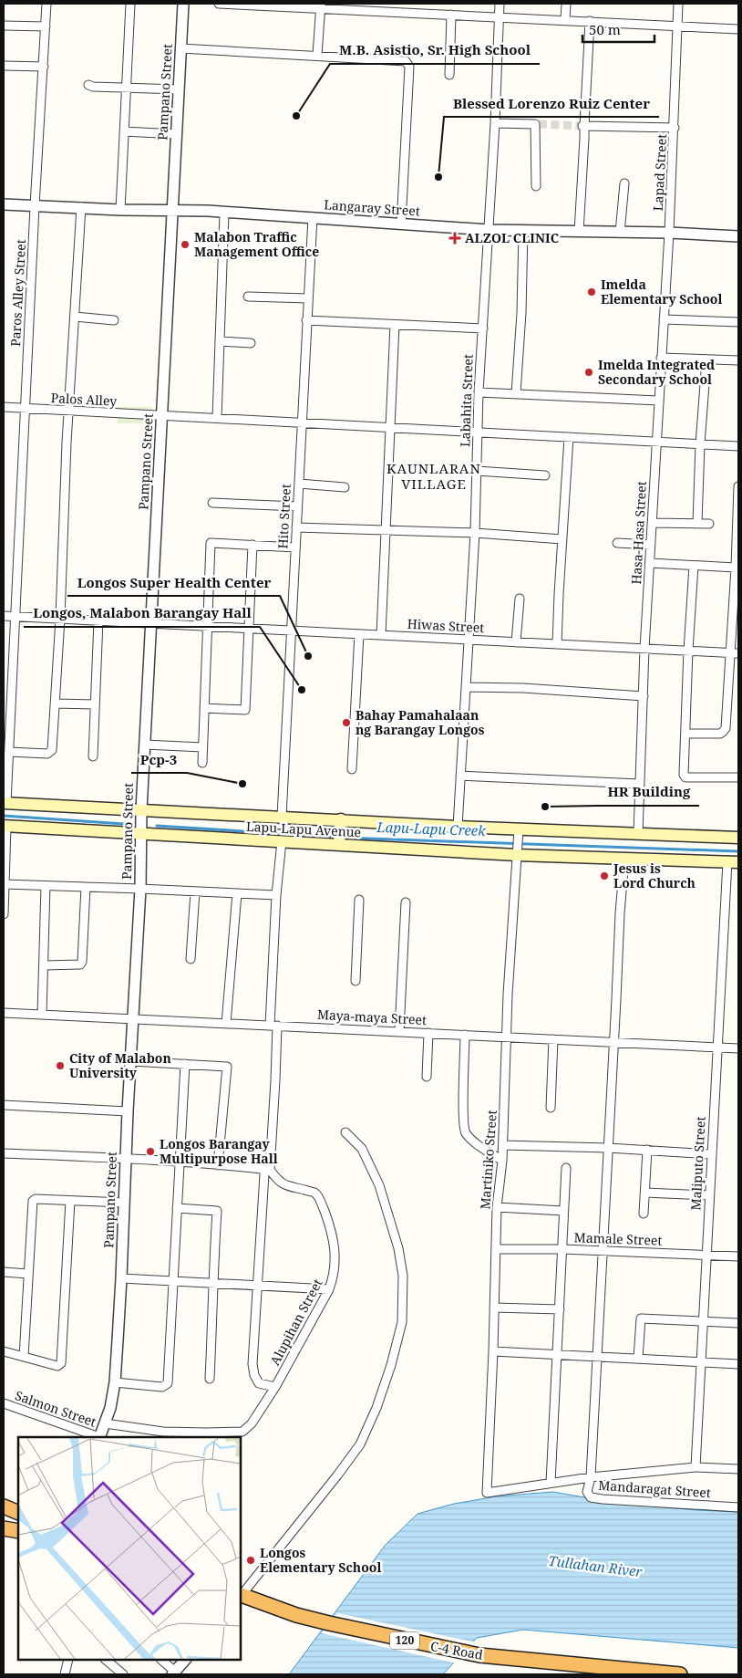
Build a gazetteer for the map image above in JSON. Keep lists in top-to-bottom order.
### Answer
{
  "streets": {
    "highway": ["120", "C-4 Road"],
    "main road": ["Lapu-Lapu Avenue"],
    "street": [
      "Pampano Street",
      "Lapad Street",
      "Langaray Street",
      "Paros Alley Street",
      "Palos Alley",
      "Labahita Street",
      "Hito Street",
      "Hasa-Hasa Street",
      "Hiwas Street",
      "Maya-maya Street",
      "Martiniko Street",
      "Maliputo Street",
      "Mamale Street",
      "Alupihan Street",
      "Salmon Street",
      "Mandaragat Street"
    ]
  },
  "crossings": [
    ["Pampano Street", "Langaray Street"],
    ["Pampano Street", "Palos Alley"],
    ["Pampano Street", "Hiwas Street"],
    ["Pampano Street", "Lapu-Lapu Avenue"],
    ["Pampano Street", "Maya-maya Street"],
    ["Pampano Street", "Alupihan Street"],
    ["Lapad Street", "Langaray Street"],
    ["Lapad Street", "Hasa-Hasa Street"],
    ["Langaray Street", "Paros Alley Street"],
    ["Langaray Street", "Labahita Street"],
    ["Langaray Street", "Hito Street"],
    ["Langaray Street", "Hasa-Hasa Street"],
    ["Paros Alley Street", "Palos Alley"],
    ["Paros Alley Street", "Hiwas Street"],
    ["Paros Alley Street", "Lapu-Lapu Avenue"],
    ["Palos Alley", "Labahita Street"],
    ["Palos Alley", "Hito Street"],
    ["Palos Alley", "Hasa-Hasa Street"],
    ["Labahita Street", "Hiwas Street"],
    ["Labahita Street", "Lapu-Lapu Avenue"],
    ["Hito Street", "Hiwas Street"],
    ["Hito Street", "Lapu-Lapu Avenue"],
    ["Hasa-Hasa Street", "Hiwas Street"],
    ["Hasa-Hasa Street", "Lapu-Lapu Avenue"],
    ["Lapu-Lapu Avenue", "Martiniko Street"],
    ["Lapu-Lapu Avenue", "Maliputo Street"],
    ["Maya-maya Street", "Martiniko Street"],
    ["Maya-maya Street", "Maliputo Street"],
    ["Martiniko Street", "Mamale Street"],
    ["Martiniko Street", "Mandaragat Street"],
    ["Maliputo Street", "Mamale Street"],
    ["Maliputo Street", "Mandaragat Street"]
  ],
  "districts": ["KAUNLARAN VILLAGE"],
  "water": ["Lapu-Lapu Creek", "Tullahan River"],
  "places": {
    "other": [
      "M.B. Asistio, Sr. High School",
      "Blessed Lorenzo Ruiz Center",
      "Malabon Traffic Management Office",
      "Imelda Elementary School",
      "Imelda Integrated Secondary School",
      "Longos Super Health Center",
      "Longos, Malabon Barangay Hall",
      "Bahay Pamahalaan ng Barangay Longos",
      "Pcp-3",
      "HR Building",
      "Jesus is Lord Church",
      "City of Malabon University",
      "Longos Barangay Multipurpose Hall",
      "Longos Elementary School"
    ],
    "health": ["ALZOL CLINIC"]
  },
  "scale_bar": "50 m"
}
